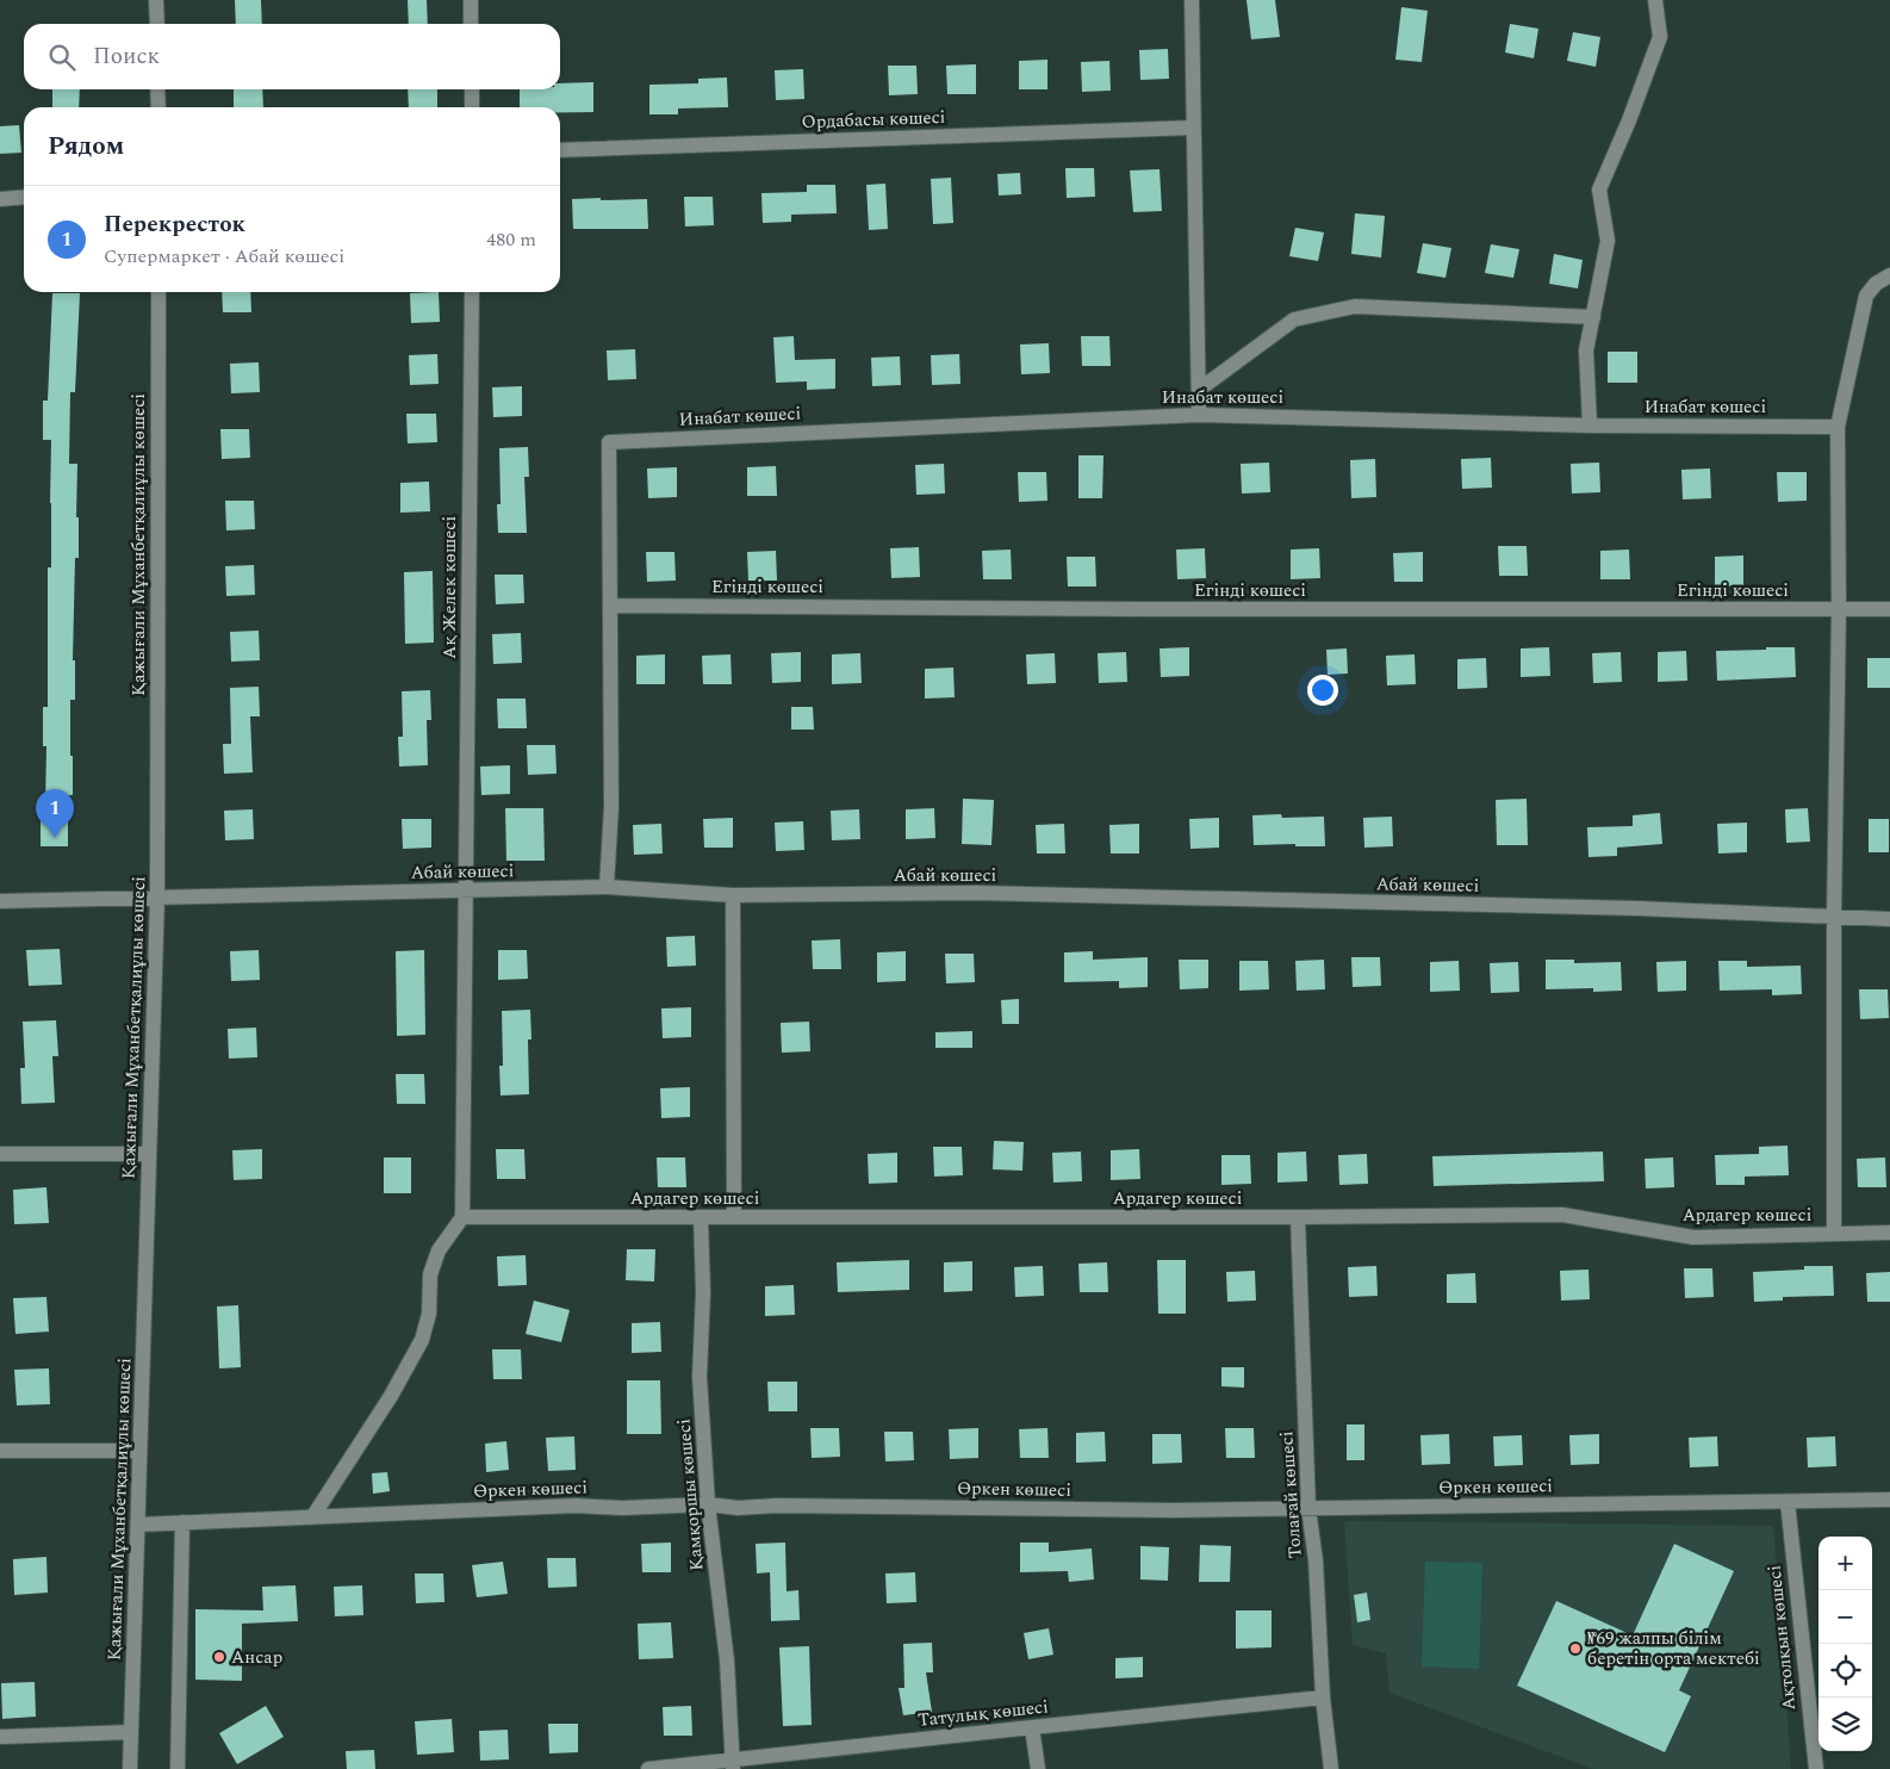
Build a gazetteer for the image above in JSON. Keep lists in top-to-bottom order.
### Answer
{
  "streets": {
    "street": [
      "Ордабасы көшесі",
      "Инабат көшесі",
      "Қажығали Мұханбетқалиұлы көшесі",
      "Егінді көшесі",
      "Ақ Желек көшесі",
      "Абай көшесі",
      "Ардагер көшесі",
      "Өркен көшесі",
      "Қамқоршы көшесі",
      "Толағай көшесі",
      "Ақтолқын көшесі",
      "Татулық көшесі"
    ]
  },
  "crossings": [
    ["Инабат көшесі", "Егінді көшесі"],
    ["Қажығали Мұханбетқалиұлы көшесі", "Абай көшесі"],
    ["Қажығали Мұханбетқалиұлы көшесі", "Өркен көшесі"],
    ["Ақ Желек көшесі", "Абай көшесі"],
    ["Ақ Желек көшесі", "Ардагер көшесі"],
    ["Ардагер көшесі", "Қамқоршы көшесі"],
    ["Ардагер көшесі", "Толағай көшесі"],
    ["Өркен көшесі", "Қамқоршы көшесі"],
    ["Өркен көшесі", "Толағай көшесі"],
    ["Өркен көшесі", "Ақтолқын көшесі"],
    ["Қамқоршы көшесі", "Татулық көшесі"],
    ["Толағай көшесі", "Татулық көшесі"]
  ],
  "places": ["№69 жалпы білім беретін орта мектебі", "Ансар"],
  "page": {
    "search": "Поиск",
    "heading": "Рядом",
    "list": [
      {
        "mark": "1",
        "name": "Перекресток",
        "note": "Супермаркет · Абай көшесі",
        "value": "480 m"
      }
    ],
    "pins": "1",
    "map_buttons": ["+", "−"]
  }
}
